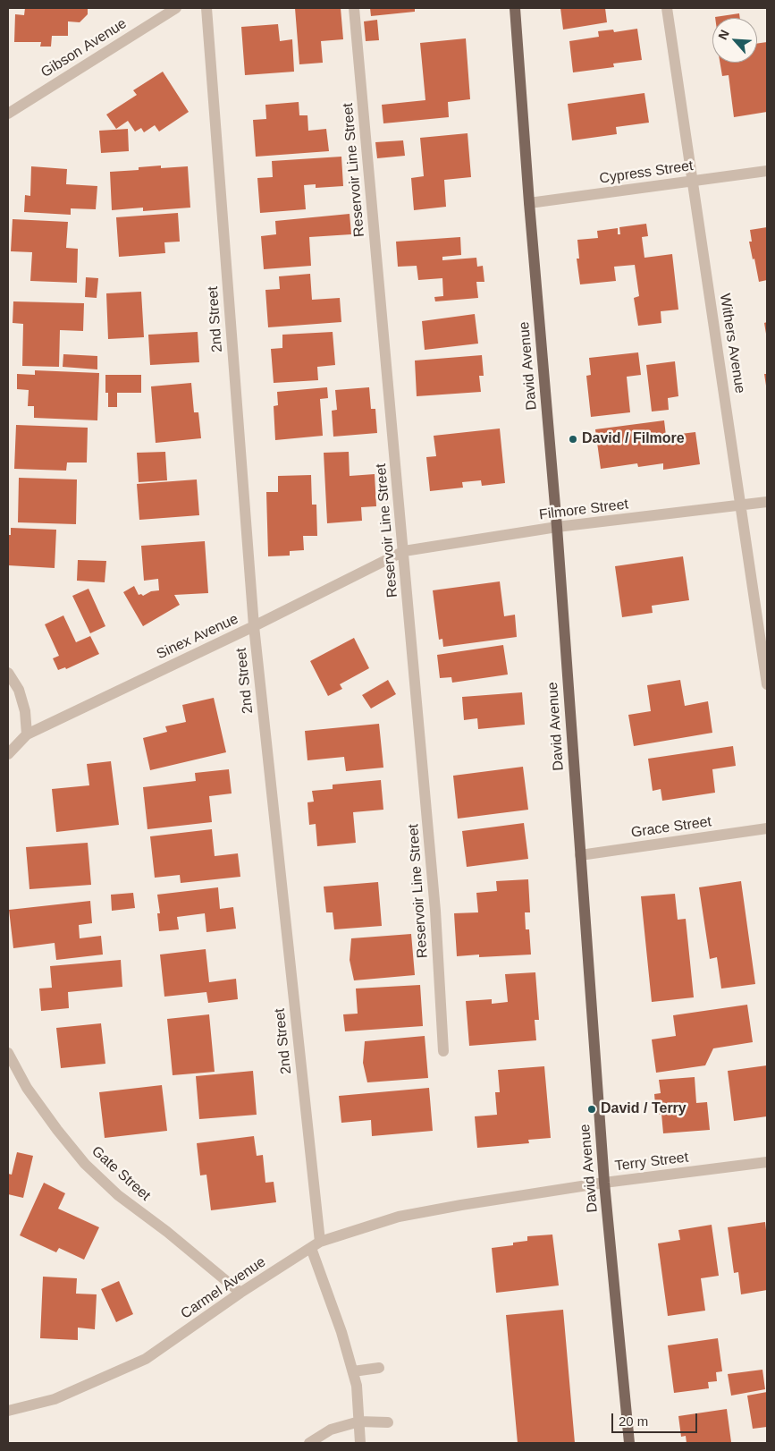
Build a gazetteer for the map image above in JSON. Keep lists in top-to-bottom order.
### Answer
{
  "streets": {
    "main road": ["David Avenue"],
    "street": [
      "Gibson Avenue",
      "Reservoir Line Street",
      "Cypress Street",
      "2nd Street",
      "Withers Avenue",
      "Filmore Street",
      "Sinex Avenue",
      "Grace Street",
      "Terry Street",
      "Gate Street",
      "Carmel Avenue"
    ]
  },
  "crossings": [
    ["Reservoir Line Street", "Filmore Street"],
    ["Reservoir Line Street", "Sinex Avenue"],
    ["Cypress Street", "Withers Avenue"],
    ["Cypress Street", "David Avenue"],
    ["2nd Street", "Sinex Avenue"],
    ["2nd Street", "Carmel Avenue"],
    ["Withers Avenue", "Filmore Street"],
    ["David Avenue", "Filmore Street"],
    ["David Avenue", "Grace Street"],
    ["David Avenue", "Terry Street"],
    ["Filmore Street", "Sinex Avenue"],
    ["Terry Street", "Carmel Avenue"],
    ["Gate Street", "Carmel Avenue"]
  ],
  "places": ["David / Filmore", "David / Terry"],
  "scale_bar": "20 m",
  "north": "top left"
}
